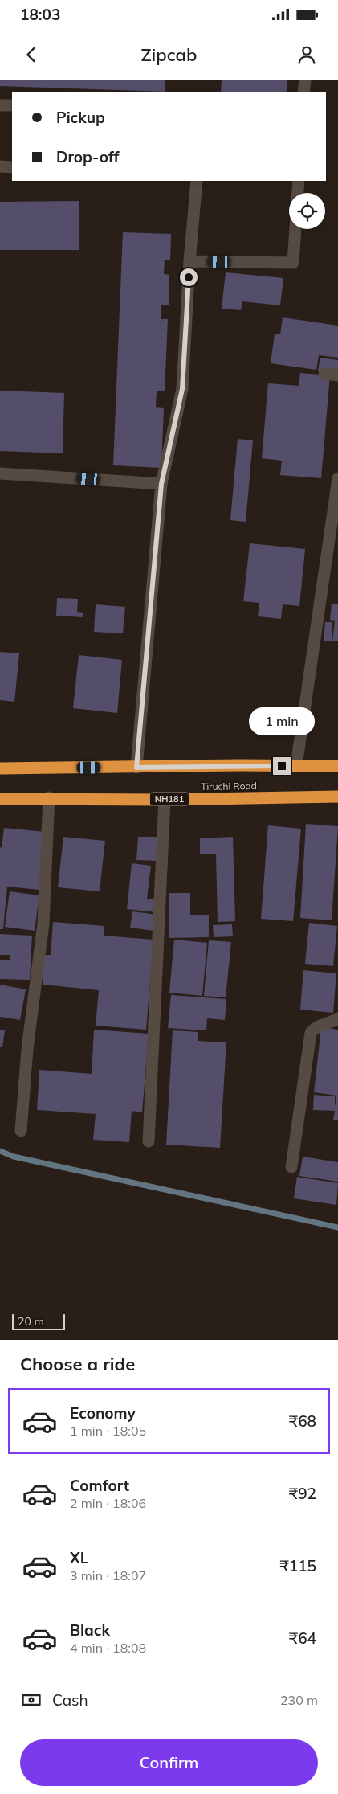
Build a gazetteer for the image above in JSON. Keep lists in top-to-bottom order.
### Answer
{
  "streets": {
    "highway": ["Tiruchi Road", "NH181"]
  },
  "scale_bar": "20 m",
  "page": {
    "status": "18:03",
    "header": "Zipcab",
    "banner": ["Pickup", "Drop-off"],
    "bubble": "1 min",
    "scale": "20 m",
    "heading": "Choose a ride",
    "list": [
      {
        "name": "Economy",
        "note": "1 min · 18:05",
        "value": "₹68"
      },
      {
        "name": "Comfort",
        "note": "2 min · 18:06",
        "value": "₹92"
      },
      {
        "name": "XL",
        "note": "3 min · 18:07",
        "value": "₹115"
      },
      {
        "name": "Black",
        "note": "4 min · 18:08",
        "value": "₹64"
      }
    ],
    "pay": ["Cash", "230 m"],
    "buttons": "Confirm"
  }
}
